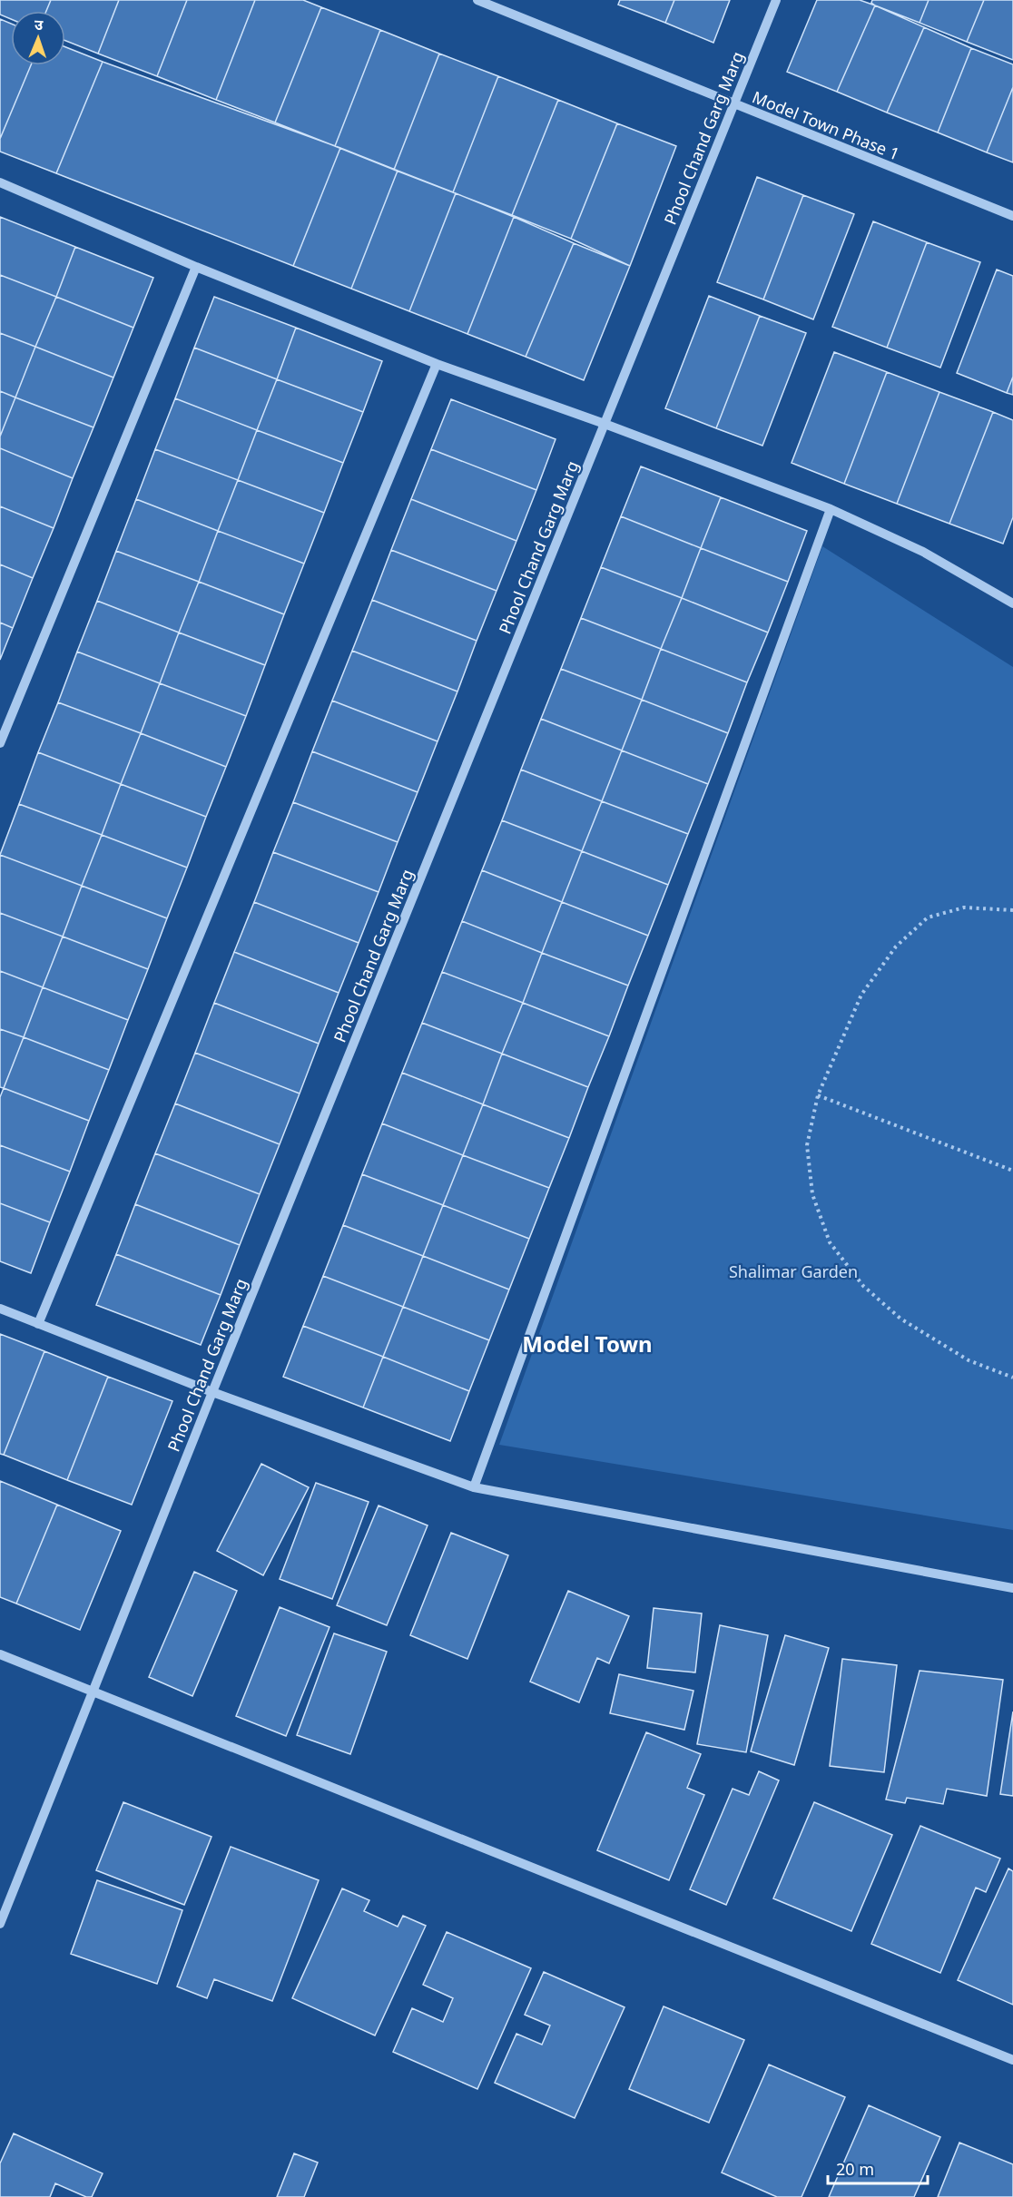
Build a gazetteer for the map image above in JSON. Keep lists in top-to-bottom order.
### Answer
{
  "streets": {
    "street": ["Model Town Phase 1", "Phool Chand Garg Marg"]
  },
  "crossings": [
    ["Model Town Phase 1", "Phool Chand Garg Marg"]
  ],
  "districts": ["Model Town"],
  "parks": ["Shalimar Garden"],
  "scale_bar": "20 m",
  "north": "top"
}
